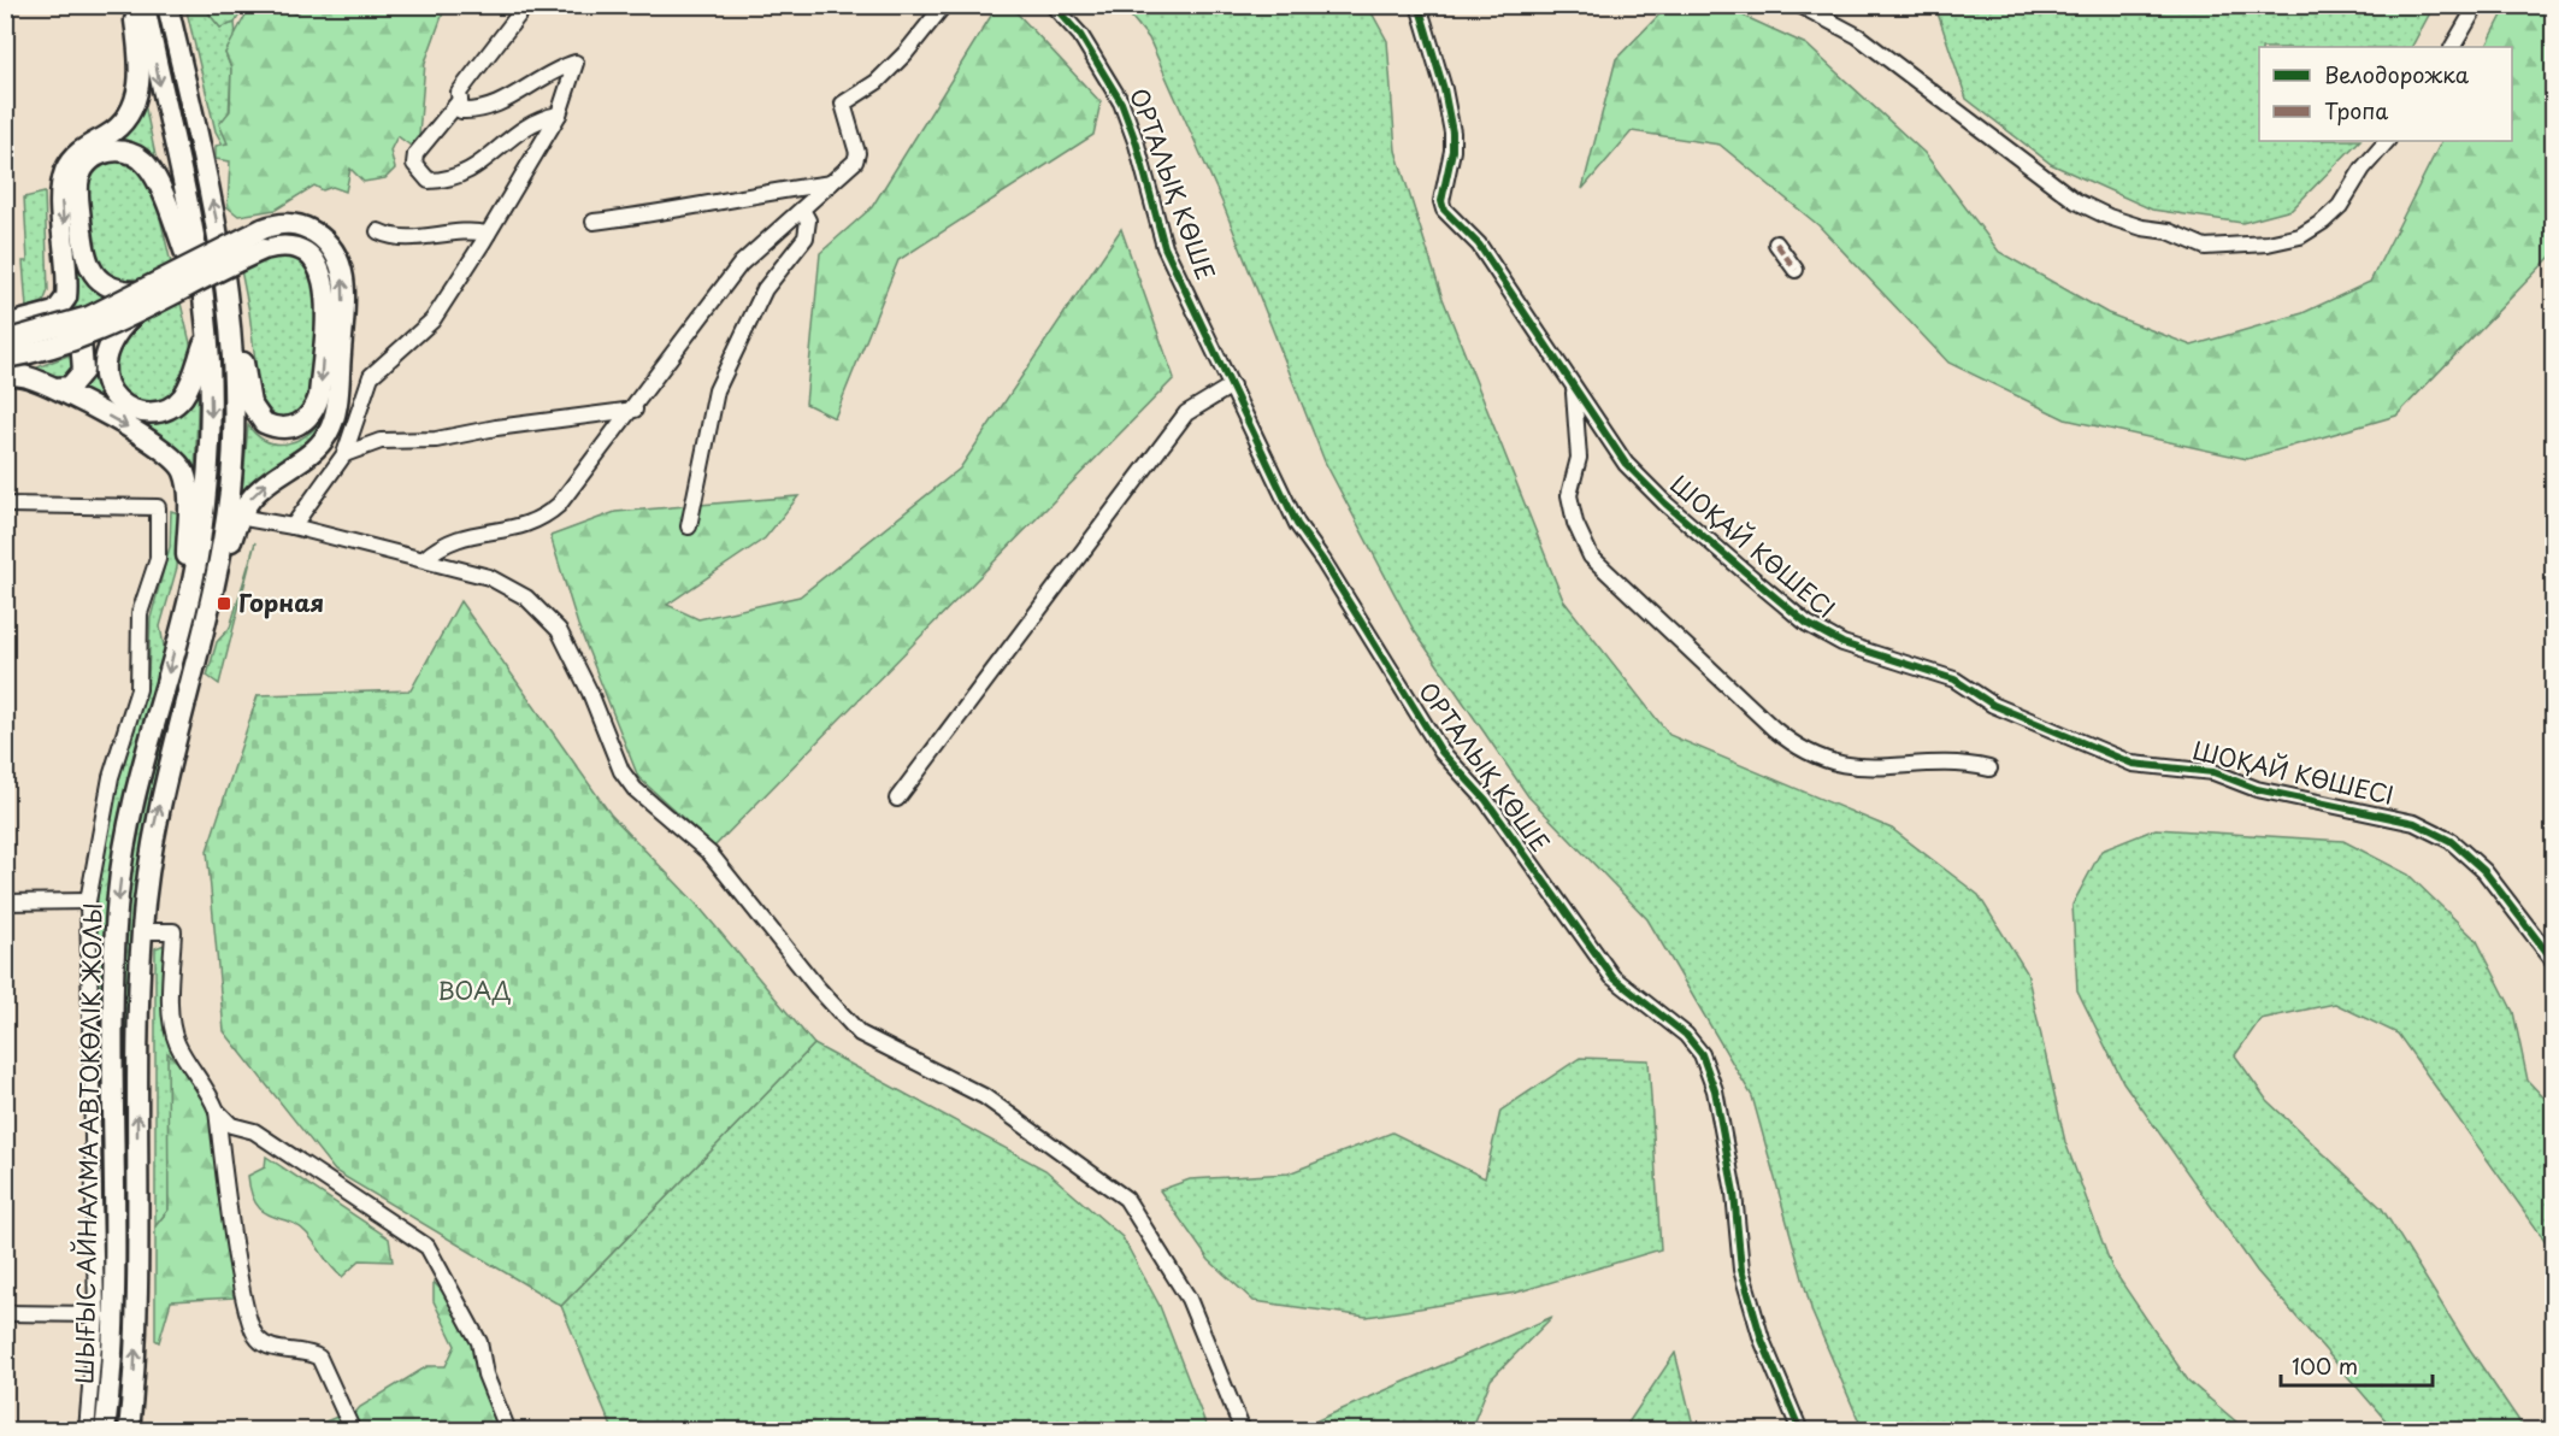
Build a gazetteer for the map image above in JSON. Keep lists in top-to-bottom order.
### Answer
{
  "streets": {
    "main road": ["ШЫҒЫС АЙНАЛМА АВТОКӨЛІК ЖОЛЫ"],
    "street": ["ОРТАЛЫҚ КӨШЕ", "ШОҚАЙ КӨШЕСІ"]
  },
  "parks": ["ВОАД"],
  "places": {
    "transit": ["Горная"]
  },
  "legend": ["Велодорожка", "Тропа"],
  "scale_bar": "100 m"
}
